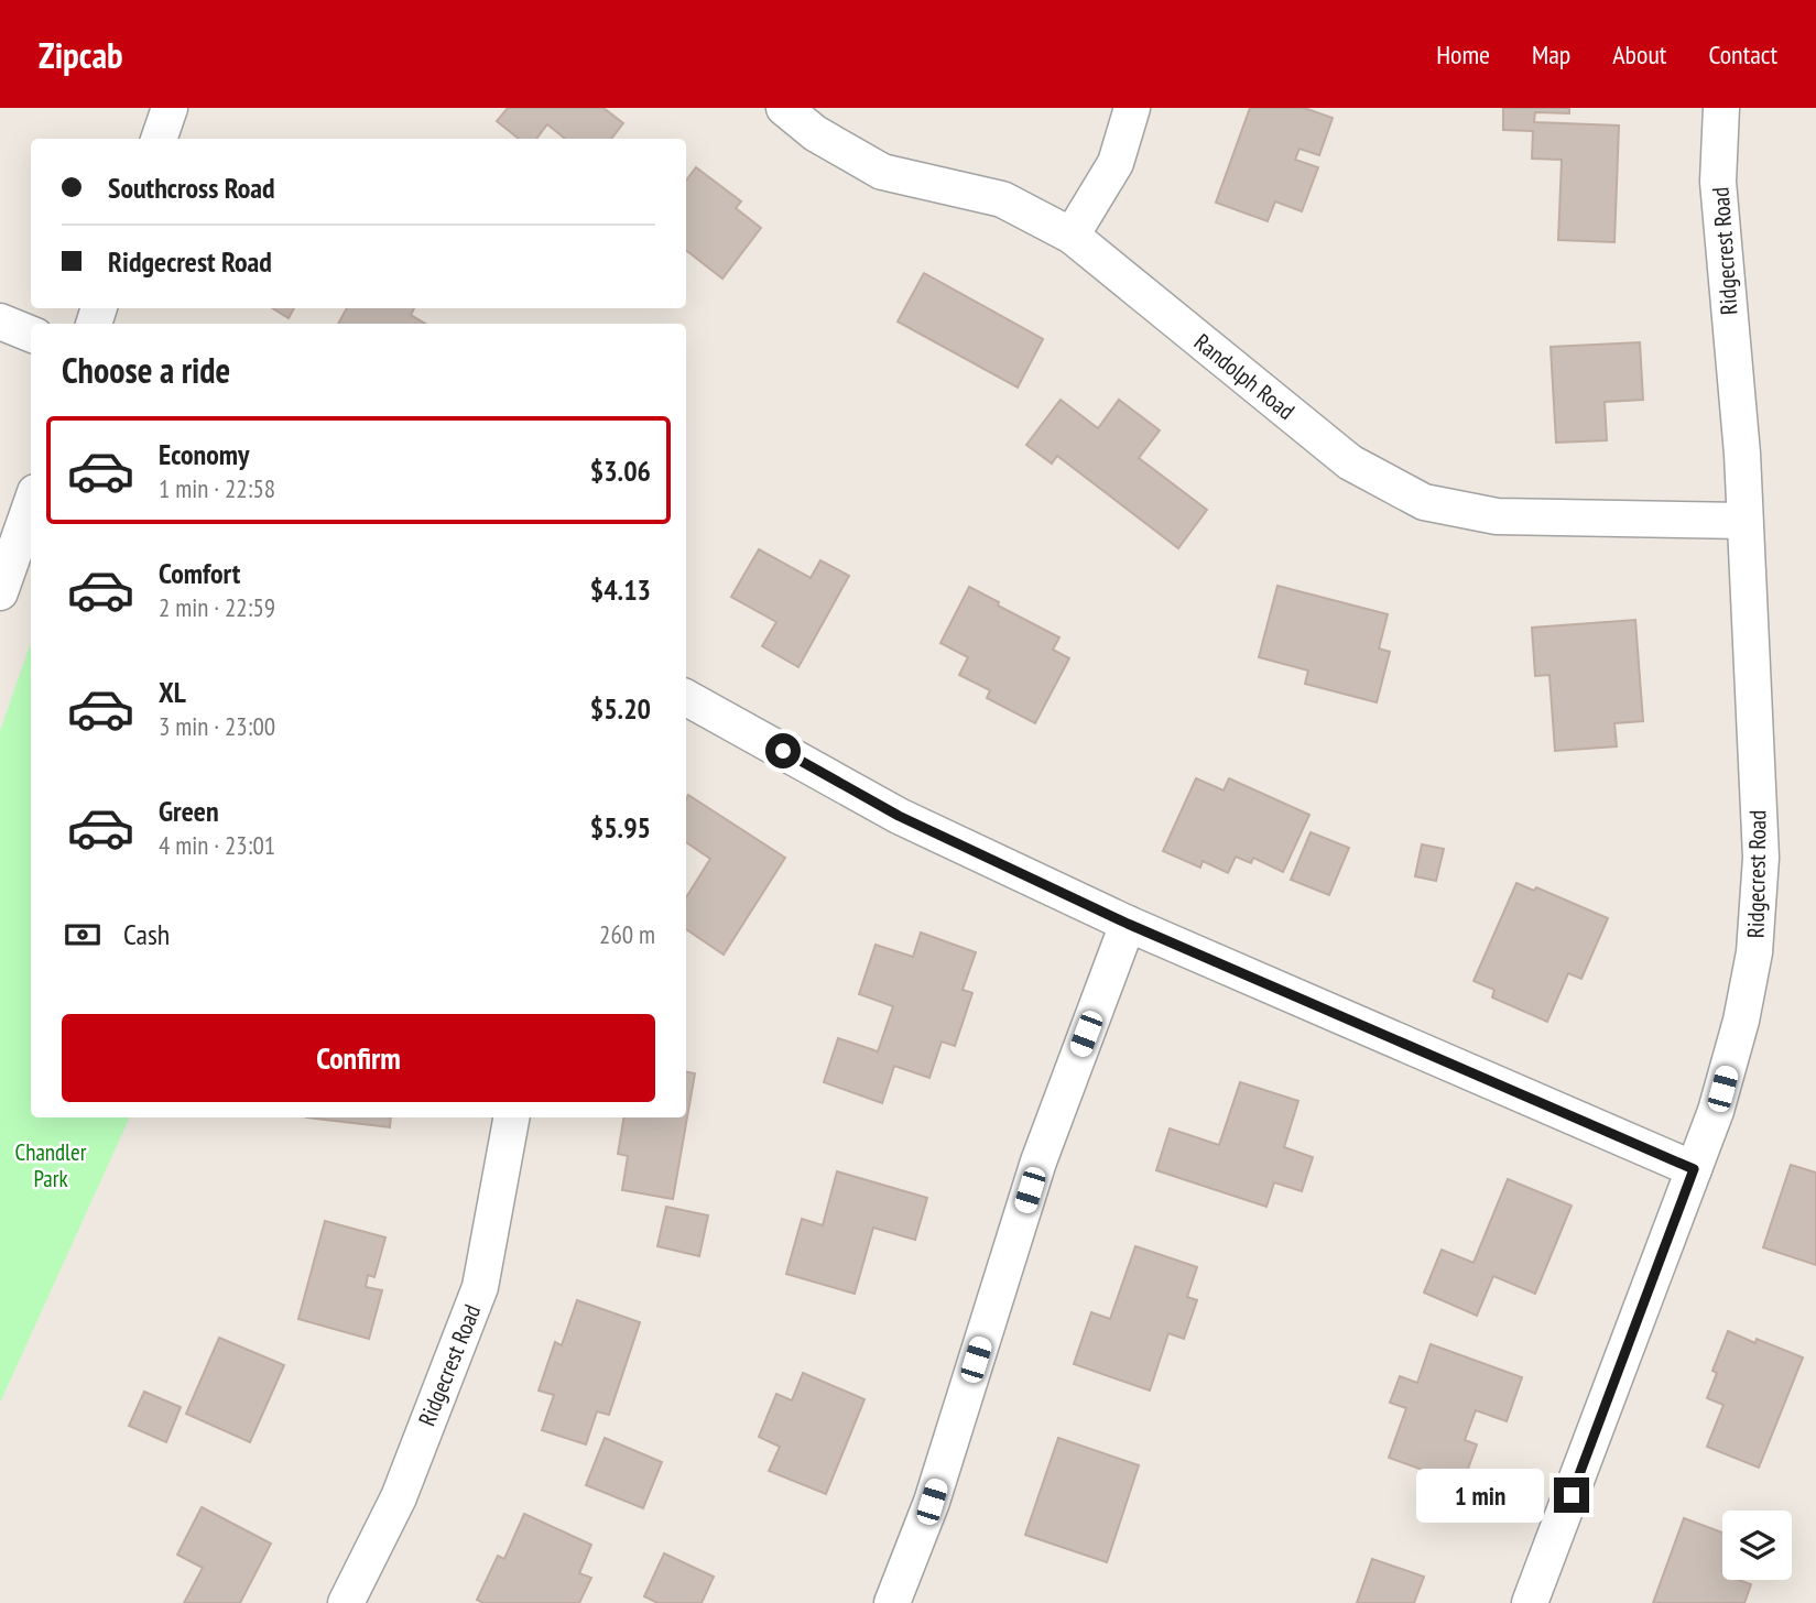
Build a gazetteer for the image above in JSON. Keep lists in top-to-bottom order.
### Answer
{
  "streets": {
    "street": ["Ridgecrest Road", "Randolph Road"]
  },
  "crossings": [
    ["Ridgecrest Road", "Randolph Road"]
  ],
  "parks": ["Chandler Park"],
  "page": {
    "header": "Zipcab",
    "nav": [
      "Home",
      "Map",
      "About",
      "Contact"
    ],
    "banner": ["Southcross Road", "Ridgecrest Road"],
    "heading": "Choose a ride",
    "list": [
      {
        "name": "Economy",
        "note": "1 min · 22:58",
        "value": "$3.06"
      },
      {
        "name": "Comfort",
        "note": "2 min · 22:59",
        "value": "$4.13"
      },
      {
        "name": "XL",
        "note": "3 min · 23:00",
        "value": "$5.20"
      },
      {
        "name": "Green",
        "note": "4 min · 23:01",
        "value": "$5.95"
      }
    ],
    "pay": ["Cash", "260 m"],
    "buttons": "Confirm",
    "bubble": "1 min"
  }
}
